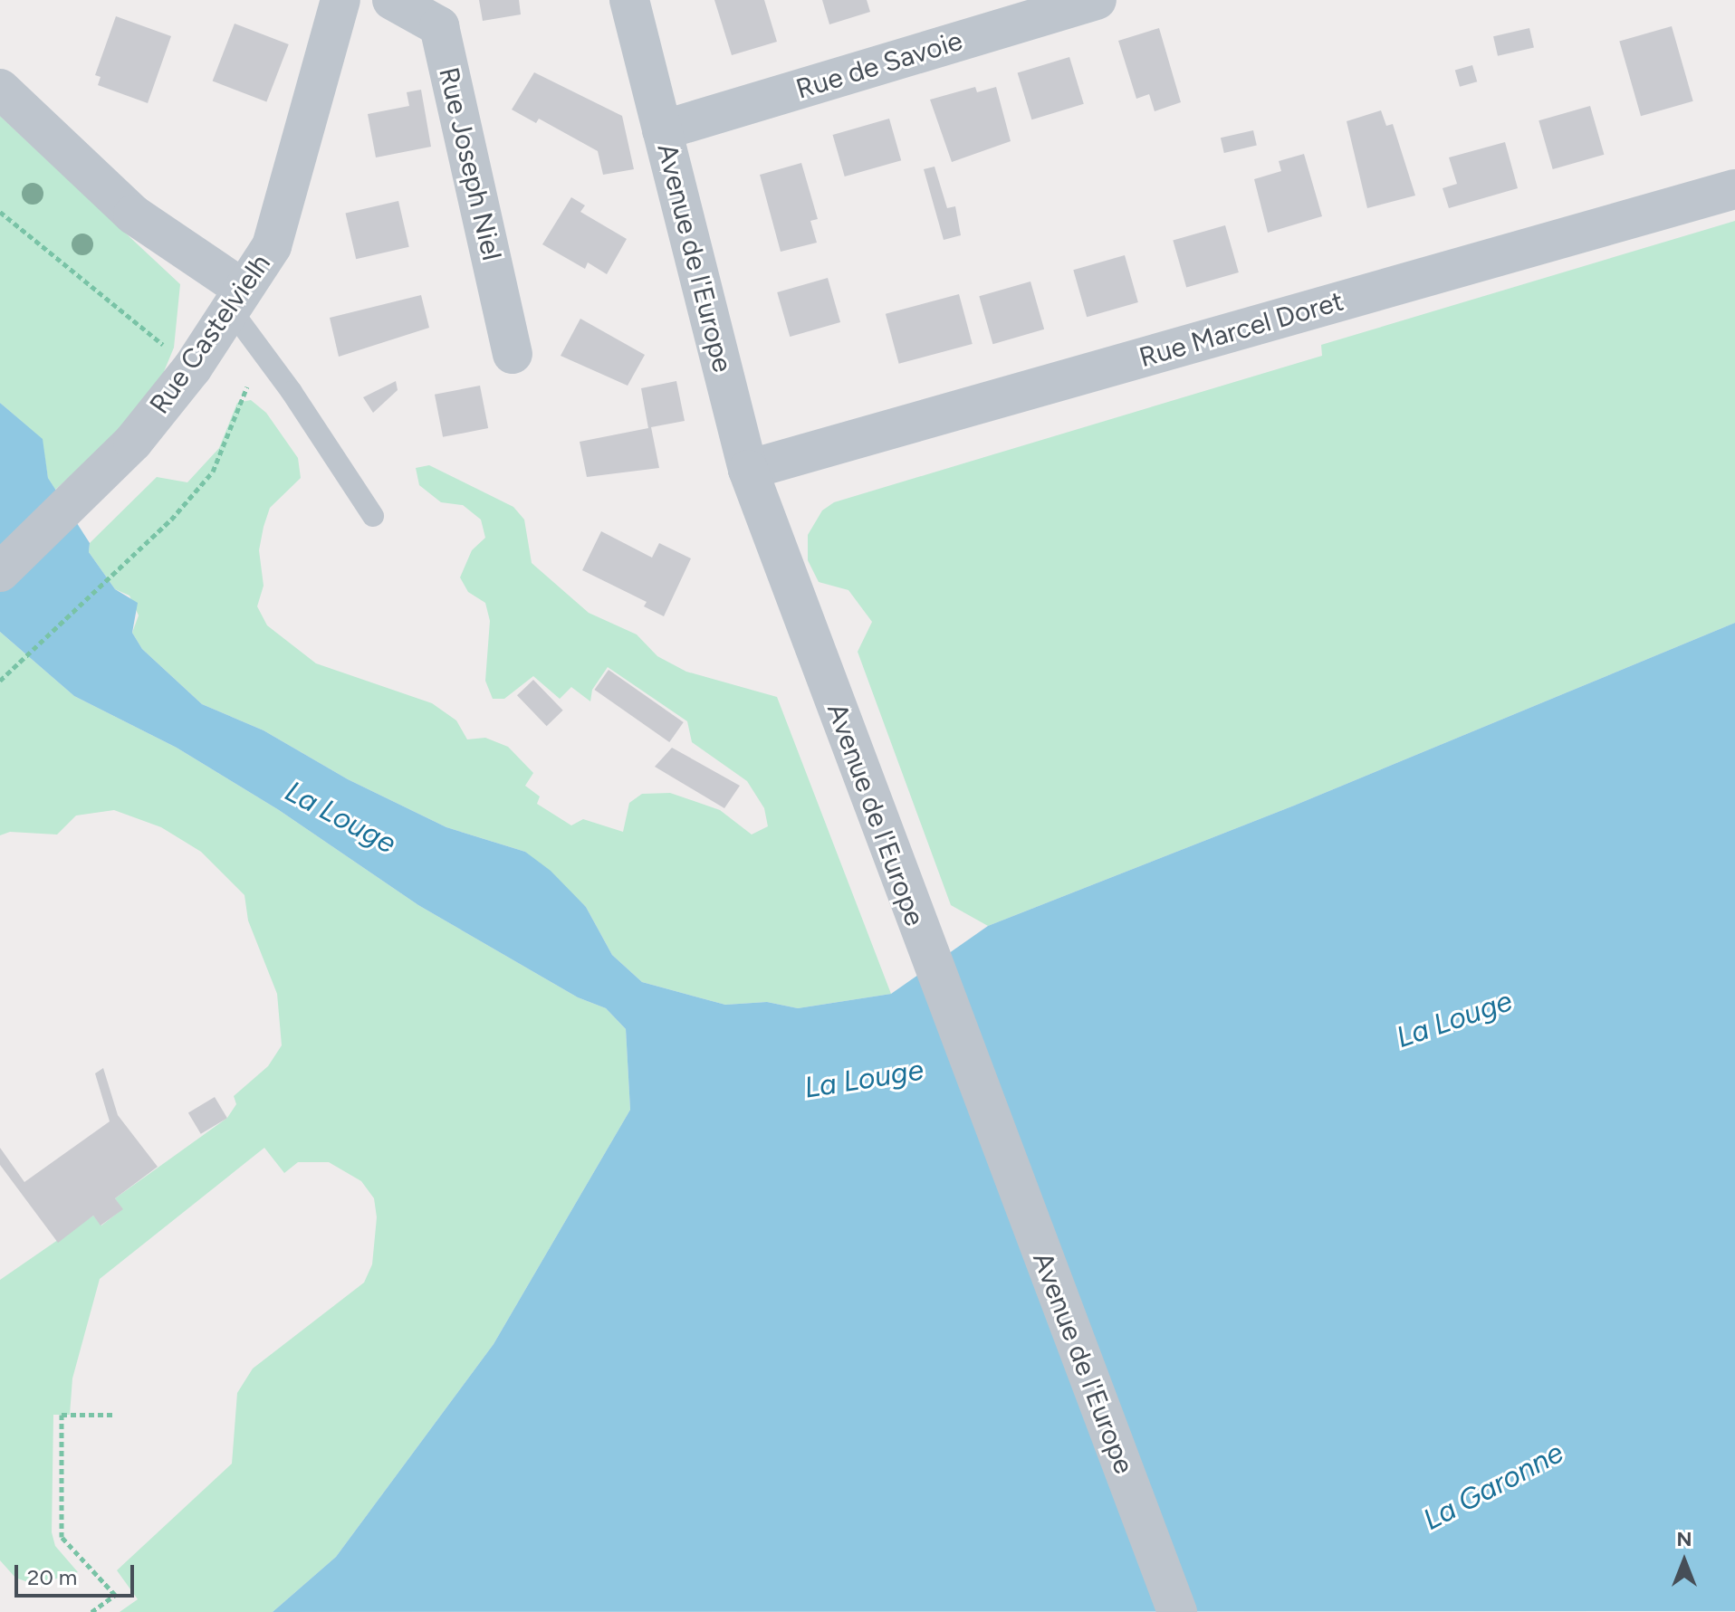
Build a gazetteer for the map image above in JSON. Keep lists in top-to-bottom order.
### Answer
{
  "streets": {
    "street": [
      "Rue de Savoie",
      "Rue Joseph Niel",
      "Avenue de l'Europe",
      "Rue Marcel Doret",
      "Rue Castelvielh"
    ]
  },
  "crossings": [
    ["Rue de Savoie", "Avenue de l'Europe"],
    ["Avenue de l'Europe", "Rue Marcel Doret"]
  ],
  "water": ["La Louge", "La Garonne"],
  "scale_bar": "20 m",
  "north": "top"
}
